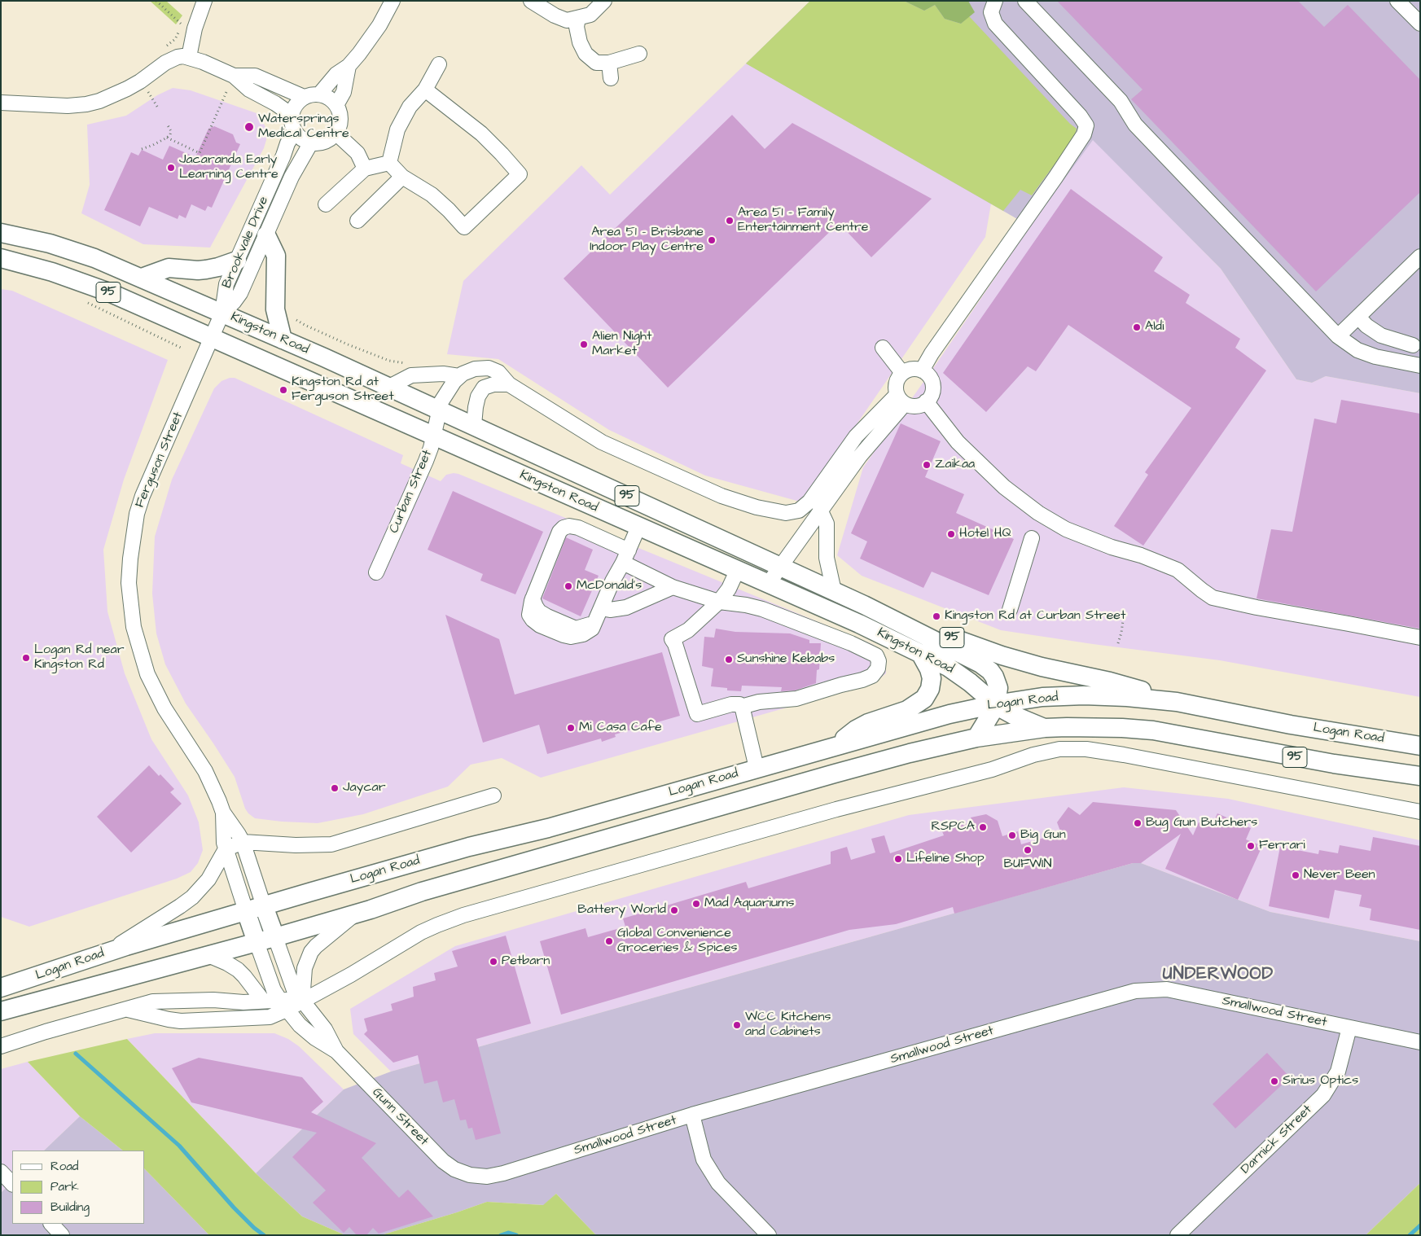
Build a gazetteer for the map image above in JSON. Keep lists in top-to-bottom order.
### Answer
{
  "streets": {
    "main road": ["95", "Kingston Road", "Logan Road"],
    "street": [
      "Brookvale Drive",
      "Ferguson Street",
      "Curban Street",
      "Smallwood Street",
      "Gunn Street",
      "Darnick Street"
    ]
  },
  "crossings": [
    ["Brookvale Drive", "Kingston Road"],
    ["Brookvale Drive", "Ferguson Street"],
    ["95", "Kingston Road"],
    ["95", "Logan Road"],
    ["Kingston Road", "Ferguson Street"],
    ["Kingston Road", "Curban Street"],
    ["Kingston Road", "Logan Road"],
    ["Ferguson Street", "Logan Road"],
    ["Logan Road", "Gunn Street"],
    ["Smallwood Street", "Gunn Street"],
    ["Smallwood Street", "Darnick Street"]
  ],
  "districts": ["UNDERWOOD"],
  "places": [
    "Watersprings Medical Centre",
    "Jacaranda Early Learning Centre",
    "Area 51 - Family Entertainment Centre",
    "Area 51 - Brisbane Indoor Play Centre",
    "Aldi",
    "Alien Night Market",
    "Kingston Rd at Ferguson Street",
    "Zaikaa",
    "Hotel HQ",
    "McDonald's",
    "Kingston Rd at Curban Street",
    "Logan Rd near Kingston Rd",
    "Sunshine Kebabs",
    "Mi Casa Cafe",
    "Jaycar",
    "Bug Gun Butchers",
    "RSPCA",
    "Big Gun",
    "Ferrari",
    "BUFWIN",
    "Lifeline Shop",
    "Never Been",
    "Mad Aquariums",
    "Battery World",
    "Global Convenience Groceries & Spices",
    "Petbarn",
    "WCC Kitchens and Cabinets",
    "Sirius Optics"
  ],
  "legend": ["Road", "Park", "Building"]
}
